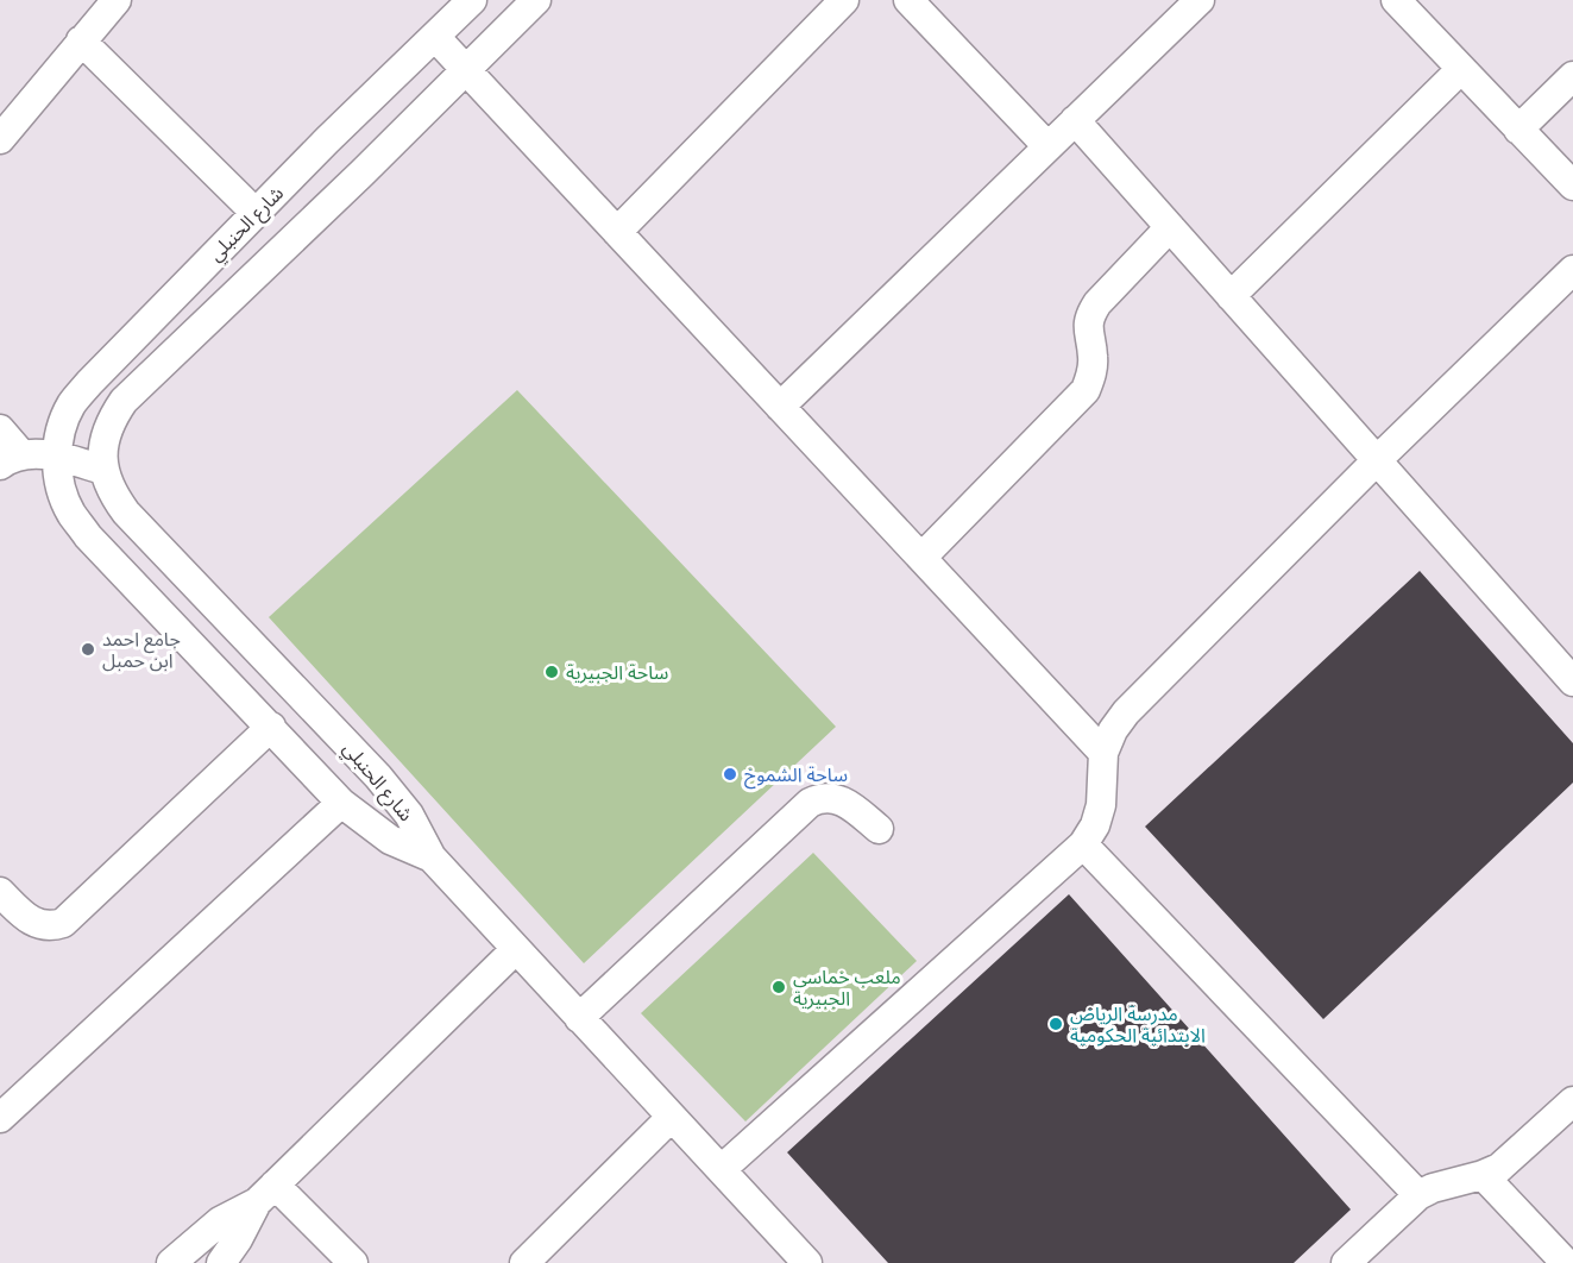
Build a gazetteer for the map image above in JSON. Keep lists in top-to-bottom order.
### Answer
{
  "streets": {
    "street": ["شارع الحنبلي"]
  },
  "places": [
    "جامع احمد ابن حمبل",
    "ساحة الجبيرية",
    "ساحة الشموخ",
    "ملعب خماسي الجبيرية",
    "مدرسة الرياض الابتدائية الحكومية"
  ]
}
